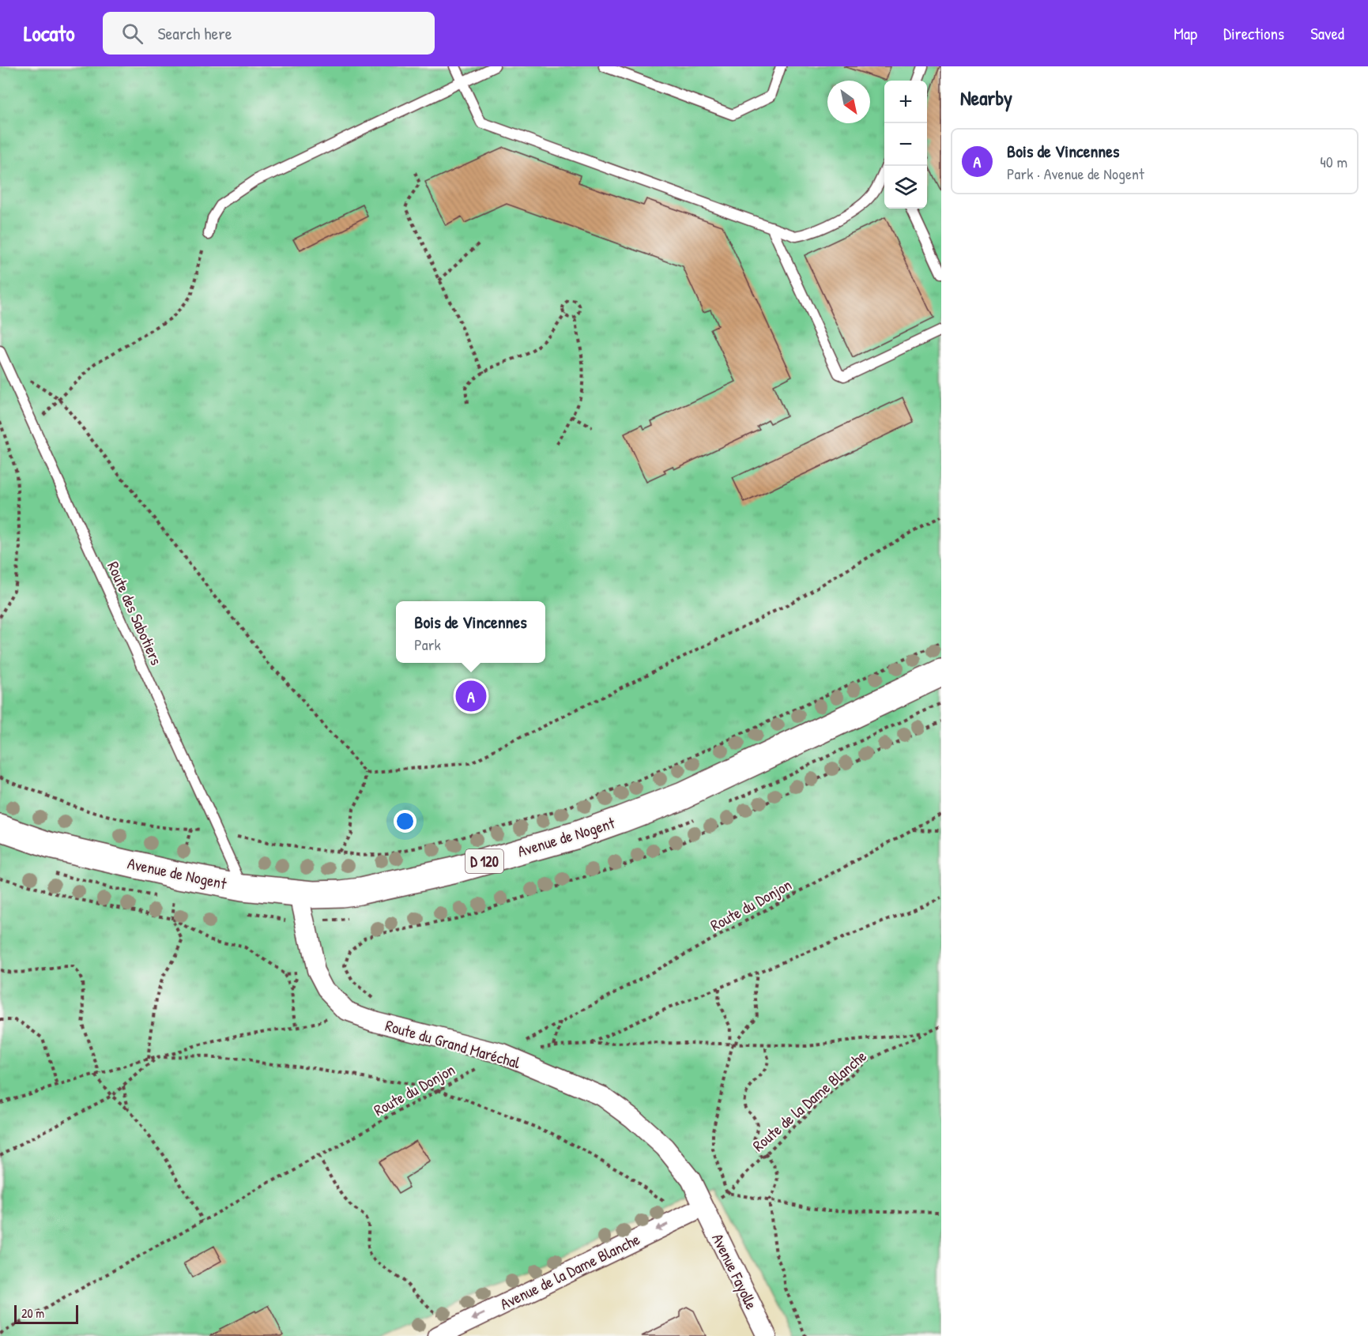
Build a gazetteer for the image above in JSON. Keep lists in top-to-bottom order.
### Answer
{
  "streets": {
    "main road": ["Avenue de Nogent", "D 120"],
    "street": ["Route du Grand Maréchal", "Avenue de la Dame Blanche", "Avenue Fayolle"],
    "lane": ["Route des Sabotiers"],
    "path": ["Route du Donjon", "Route de la Dame Blanche"]
  },
  "crossings": [
    ["Route des Sabotiers", "Avenue de Nogent"],
    ["Avenue de Nogent", "Route du Grand Maréchal"],
    ["Route du Donjon", "Route du Grand Maréchal"],
    ["Route du Grand Maréchal", "Route de la Dame Blanche"],
    ["Route du Grand Maréchal", "Avenue de la Dame Blanche"],
    ["Route du Grand Maréchal", "Avenue Fayolle"],
    ["Route de la Dame Blanche", "Avenue de la Dame Blanche"],
    ["Route de la Dame Blanche", "Avenue Fayolle"],
    ["Avenue de la Dame Blanche", "Avenue Fayolle"]
  ],
  "one_way": ["Avenue de la Dame Blanche"],
  "scale_bar": "20 m",
  "north": "bottom right",
  "page": {
    "header": "Locato",
    "search": "Search here",
    "nav": ["Map", "Directions", "Saved"],
    "heading": "Nearby",
    "map_buttons": ["+", "−"],
    "list": [
      {
        "mark": "A",
        "name": "Bois de Vincennes",
        "note": "Park · Avenue de Nogent",
        "value": "40 m"
      }
    ],
    "popup": ["Bois de Vincennes", "Park"],
    "pins": "A",
    "scale": "20 m"
  }
}
